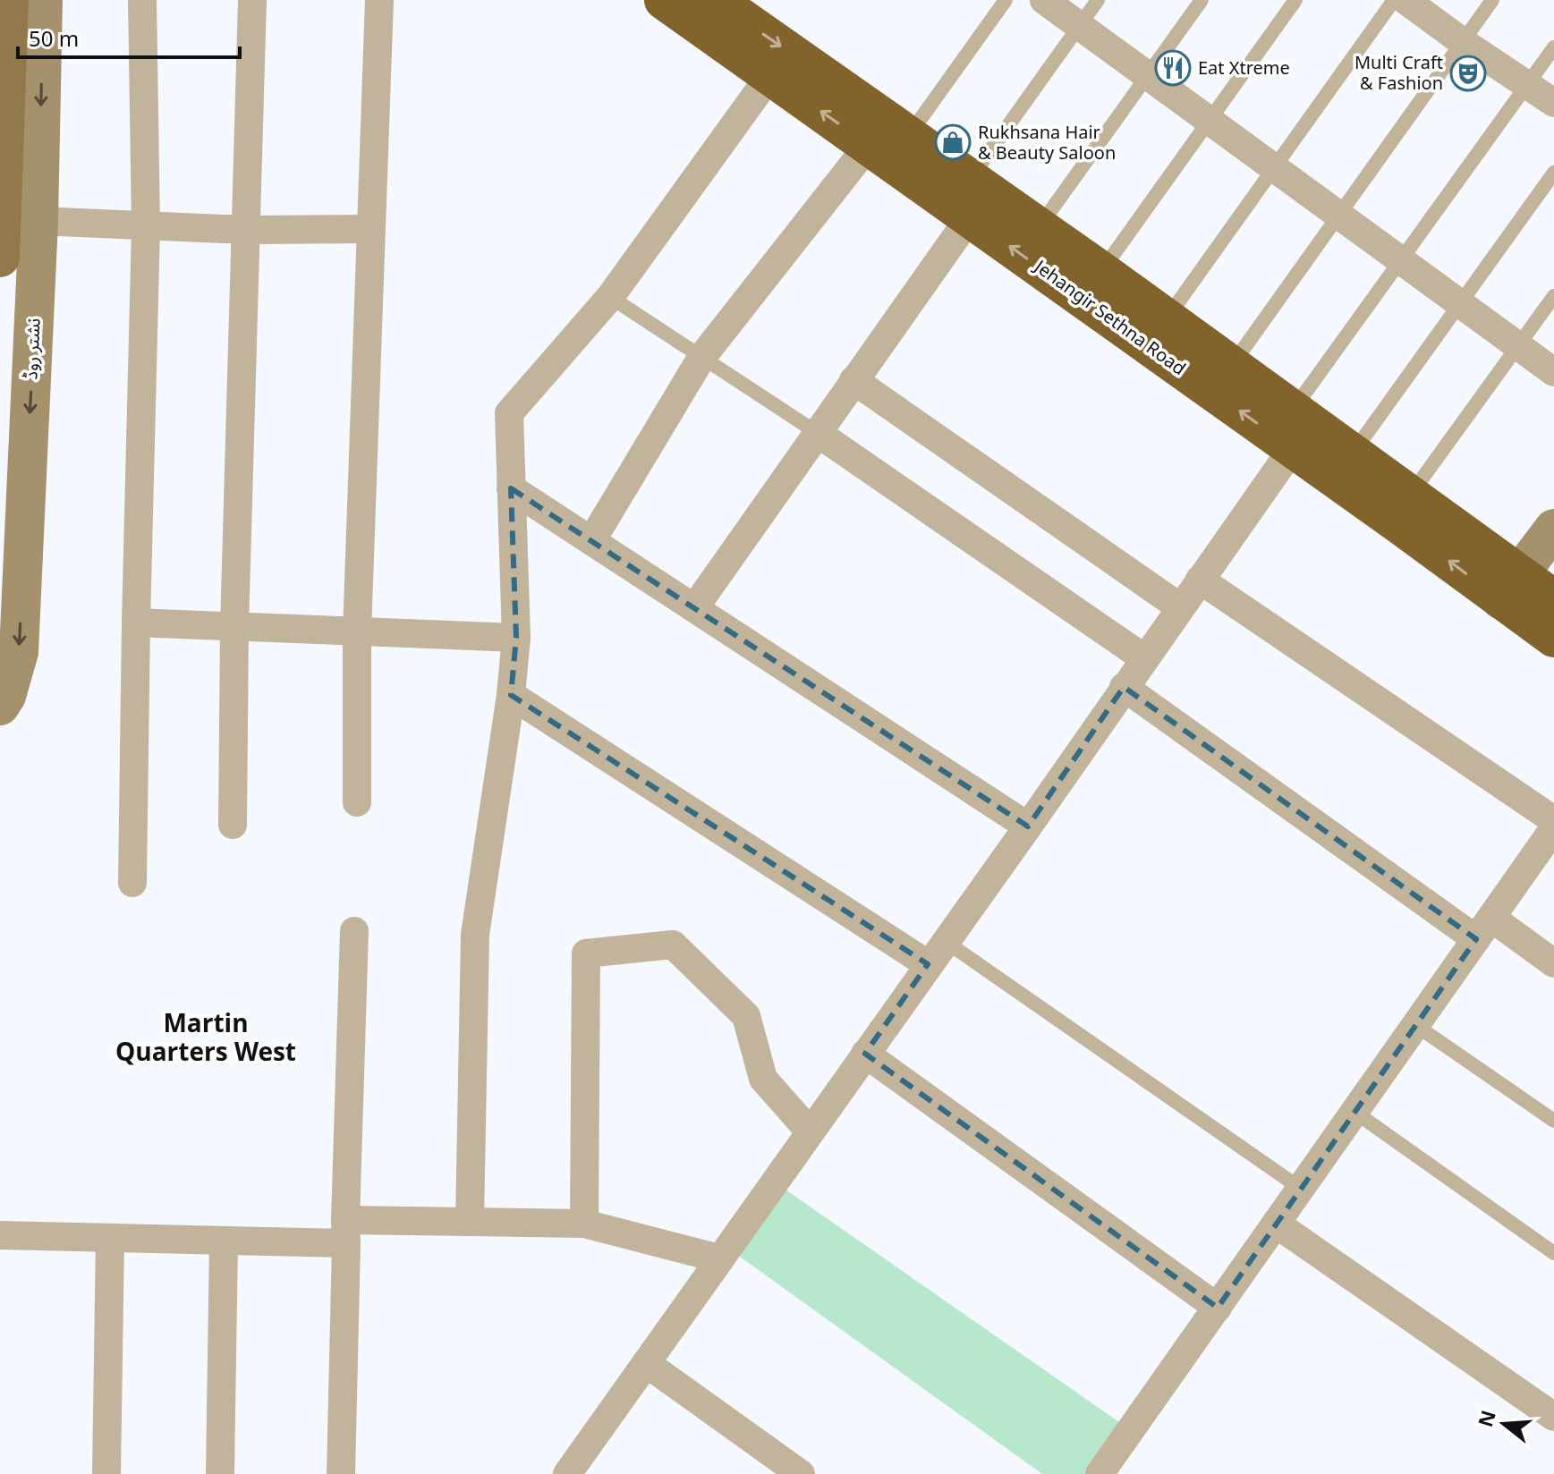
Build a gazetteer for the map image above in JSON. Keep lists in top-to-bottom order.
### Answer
{
  "streets": {
    "highway": ["Jehangir Sethna Road"],
    "street": ["نشتر روڈ"]
  },
  "districts": ["Martin Quarters West"],
  "places": {
    "restaurant": ["Eat Xtreme"],
    "theatre": ["Multi Craft & Fashion"],
    "shop": ["Rukhsana Hair & Beauty Saloon"]
  },
  "scale_bar": "50 m",
  "north": "left"
}
